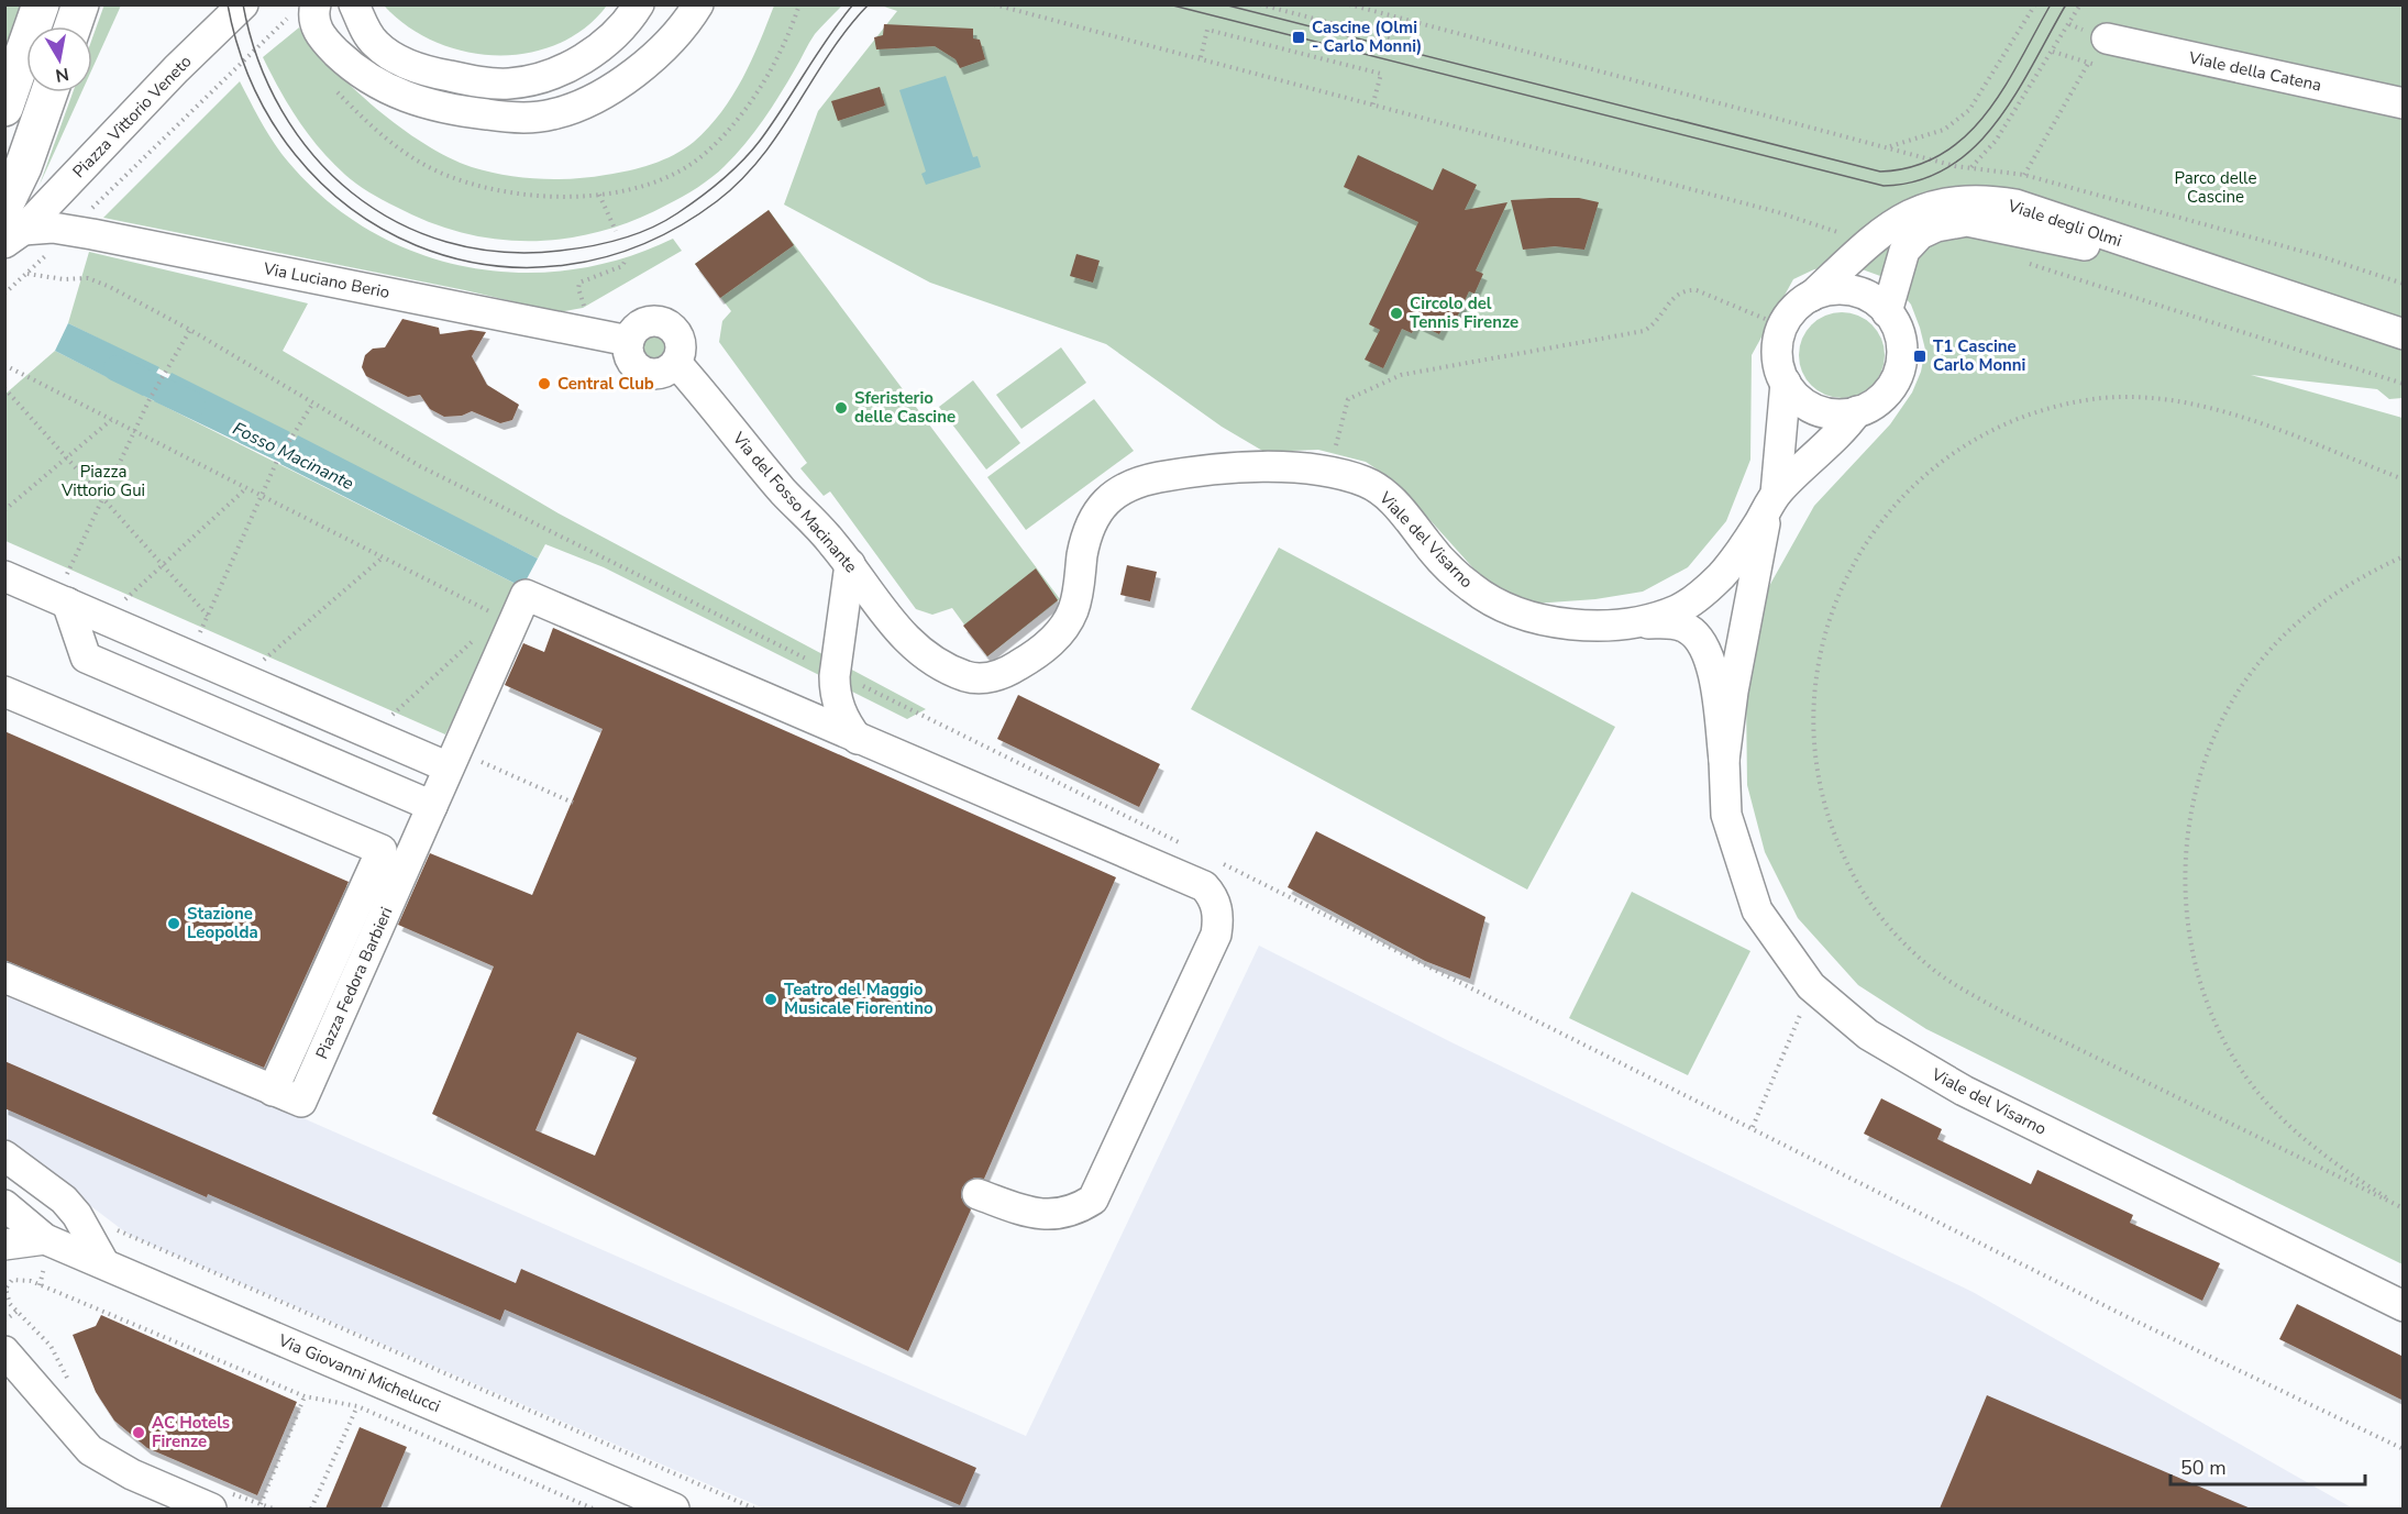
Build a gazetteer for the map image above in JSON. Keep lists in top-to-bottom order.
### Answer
{
  "streets": {
    "street": [
      "Viale della Catena",
      "Piazza Vittorio Veneto",
      "Viale degli Olmi",
      "Via Luciano Berio",
      "Via del Fosso Macinante",
      "Viale del Visarno",
      "Piazza Fedora Barbieri",
      "Via Giovanni Michelucci"
    ]
  },
  "crossings": [
    ["Piazza Vittorio Veneto", "Via Luciano Berio"],
    ["Viale degli Olmi", "Viale del Visarno"],
    ["Via Luciano Berio", "Via del Fosso Macinante"],
    ["Via del Fosso Macinante", "Viale del Visarno"]
  ],
  "water": ["Fosso Macinante"],
  "parks": ["Parco delle Cascine", "Piazza Vittorio Gui"],
  "places": {
    "transit": ["Cascine (Olmi - Carlo Monni)", "T1 Cascine Carlo Monni"],
    "other": [
      "Circolo del Tennis Firenze",
      "Central Club",
      "Sferisterio delle Cascine",
      "Stazione Leopolda",
      "Teatro del Maggio Musicale Fiorentino",
      "AC Hotels Firenze"
    ]
  },
  "scale_bar": "50 m",
  "north": "bottom"
}
